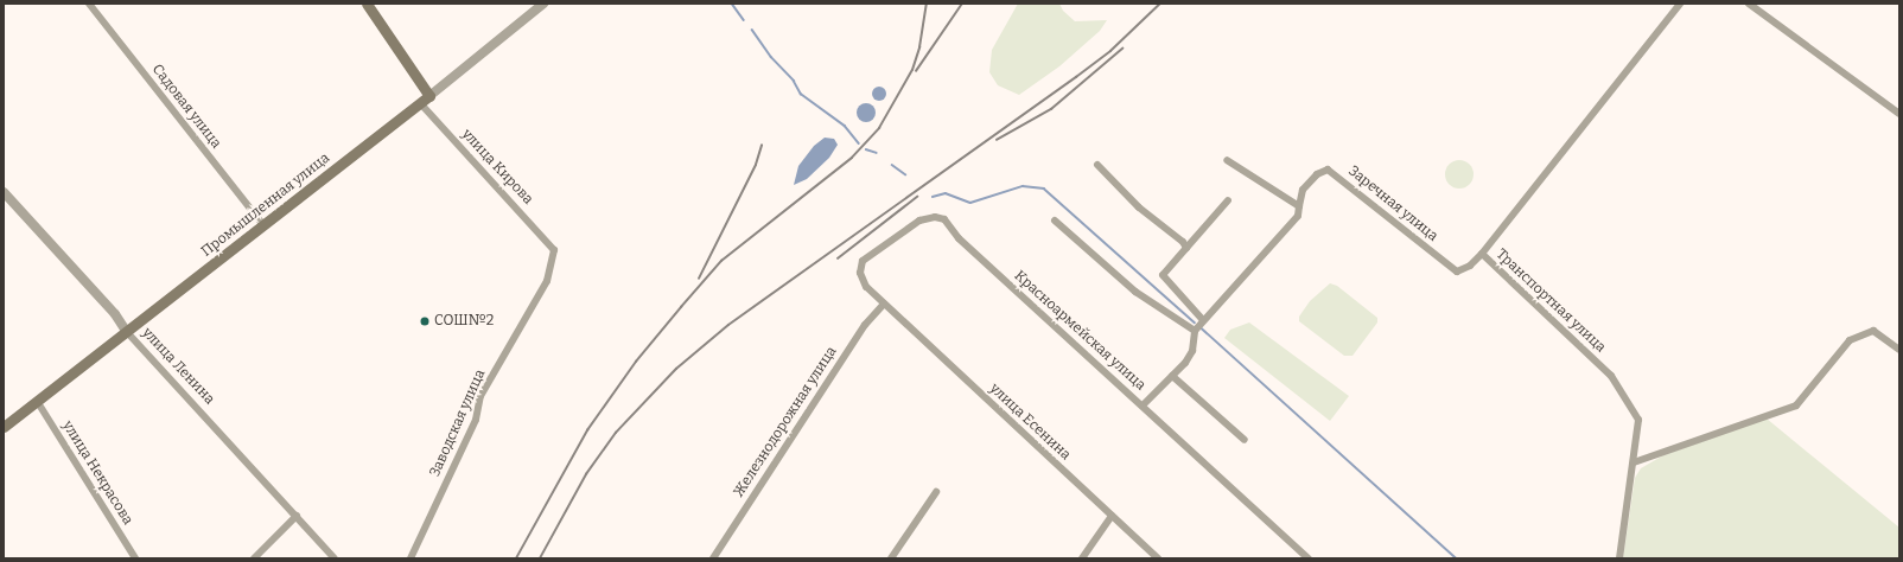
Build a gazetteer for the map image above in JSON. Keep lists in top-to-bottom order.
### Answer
{
  "streets": {
    "main road": ["Промышленная улица"],
    "street": [
      "Садовая улица",
      "улица Кирова",
      "Заречная улица",
      "Транспортная улица",
      "Красноармейская улица",
      "улица Ленина",
      "Железнодорожная улица",
      "улица Есенина",
      "Заводская улица",
      "улица Некрасова"
    ]
  },
  "crossings": [
    ["Садовая улица", "Промышленная улица"],
    ["улица Кирова", "Промышленная улица"],
    ["улица Кирова", "Заводская улица"],
    ["Заречная улица", "Транспортная улица"],
    ["Заречная улица", "Красноармейская улица"],
    ["Промышленная улица", "улица Ленина"],
    ["Промышленная улица", "улица Некрасова"],
    ["Красноармейская улица", "Железнодорожная улица"],
    ["Красноармейская улица", "улица Есенина"],
    ["Железнодорожная улица", "улица Есенина"]
  ],
  "places": ["СОШ№2"]
}
